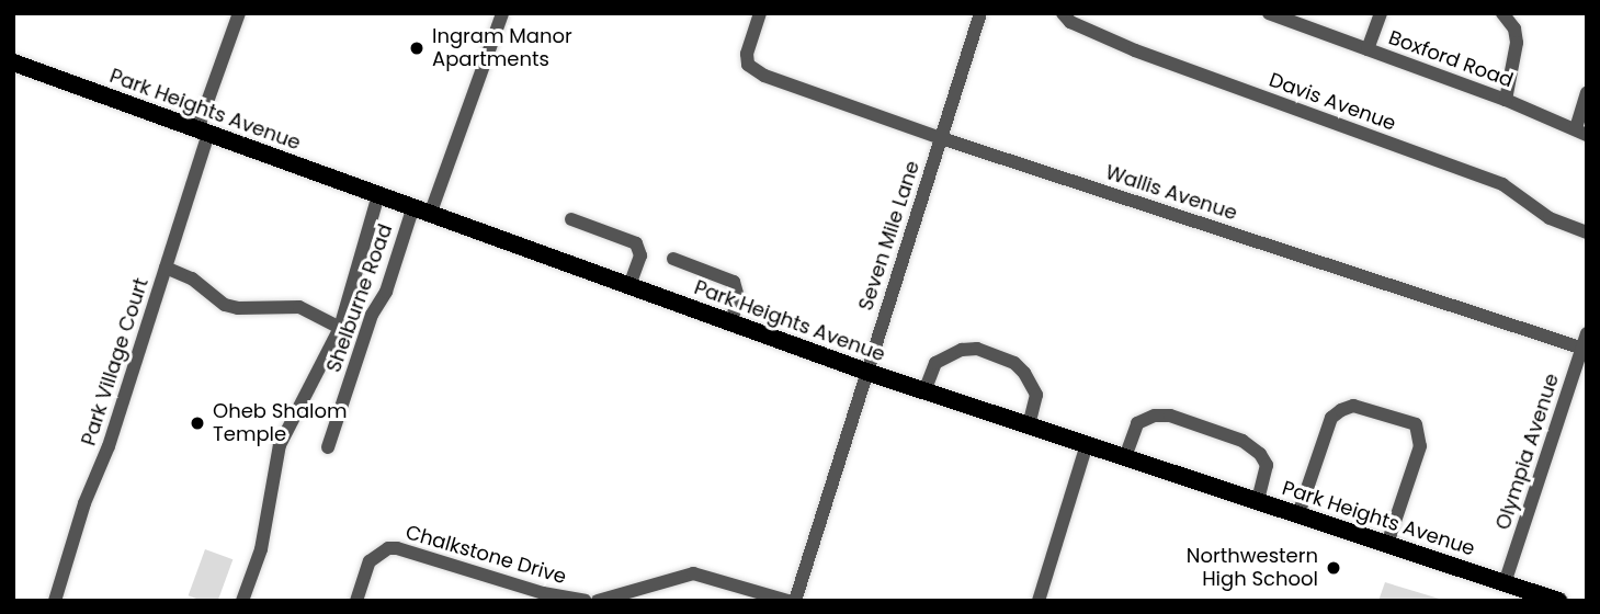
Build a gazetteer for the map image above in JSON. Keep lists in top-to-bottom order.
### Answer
{
  "streets": {
    "main road": ["Park Heights Avenue"],
    "street": [
      "Boxford Road",
      "Davis Avenue",
      "Wallis Avenue",
      "Seven Mile Lane",
      "Shelburne Road",
      "Park Village Court",
      "Olympia Avenue",
      "Chalkstone Drive"
    ]
  },
  "crossings": [
    ["Park Heights Avenue", "Seven Mile Lane"],
    ["Park Heights Avenue", "Shelburne Road"],
    ["Park Heights Avenue", "Park Village Court"],
    ["Park Heights Avenue", "Olympia Avenue"],
    ["Wallis Avenue", "Seven Mile Lane"],
    ["Wallis Avenue", "Olympia Avenue"]
  ],
  "places": ["Ingram Manor Apartments", "Oheb Shalom Temple", "Northwestern High School"]
}
